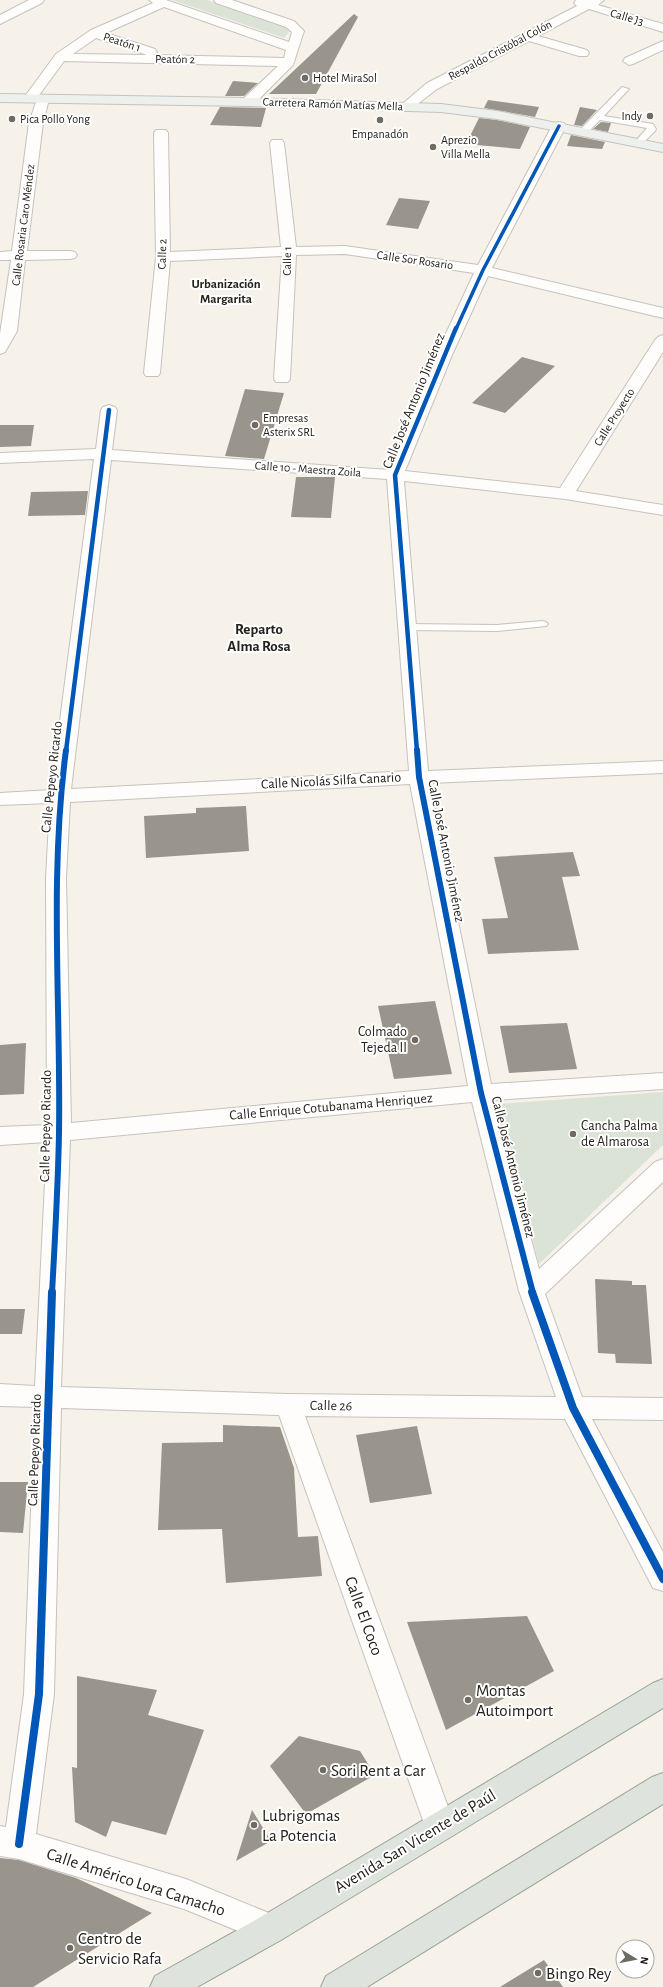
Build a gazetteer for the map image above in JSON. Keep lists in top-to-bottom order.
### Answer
{
  "streets": {
    "main road": ["Carretera Ramón Matías Mella", "Avenida San Vicente de Paúl"],
    "street": [
      "Calle J3",
      "Peatón 1",
      "Respaldo Cristóbal Colón",
      "Peatón 2",
      "Calle Rosaria Caro Méndez",
      "Calle 2",
      "Calle Sor Rosario",
      "Calle 1",
      "Calle José Antonio Jiménez",
      "Calle Proyecto",
      "Calle 10 - Maestra Zoila",
      "Calle Pepeyo Ricardo",
      "Calle Nicolás Silfa Canario",
      "Calle Enrique Cotubanama Henriquez",
      "Calle 26",
      "Calle El Coco",
      "Calle Américo Lora Camacho"
    ]
  },
  "crossings": [
    ["Calle J3", "Respaldo Cristóbal Colón"],
    ["Peatón 1", "Peatón 2"],
    ["Respaldo Cristóbal Colón", "Carretera Ramón Matías Mella"],
    ["Carretera Ramón Matías Mella", "Calle Rosaria Caro Méndez"],
    ["Carretera Ramón Matías Mella", "Calle José Antonio Jiménez"],
    ["Calle 2", "Calle Sor Rosario"],
    ["Calle Sor Rosario", "Calle 1"],
    ["Calle Sor Rosario", "Calle José Antonio Jiménez"],
    ["Calle José Antonio Jiménez", "Calle 10 - Maestra Zoila"],
    ["Calle José Antonio Jiménez", "Calle Nicolás Silfa Canario"],
    ["Calle José Antonio Jiménez", "Calle Enrique Cotubanama Henriquez"],
    ["Calle José Antonio Jiménez", "Calle 26"],
    ["Calle Proyecto", "Calle 10 - Maestra Zoila"],
    ["Calle 10 - Maestra Zoila", "Calle Pepeyo Ricardo"],
    ["Calle Pepeyo Ricardo", "Calle Nicolás Silfa Canario"],
    ["Calle Pepeyo Ricardo", "Calle Enrique Cotubanama Henriquez"],
    ["Calle Pepeyo Ricardo", "Calle 26"],
    ["Calle Pepeyo Ricardo", "Calle Américo Lora Camacho"],
    ["Calle 26", "Calle El Coco"],
    ["Calle El Coco", "Avenida San Vicente de Paúl"],
    ["Avenida San Vicente de Paúl", "Calle Américo Lora Camacho"]
  ],
  "districts": ["Urbanización Margarita", "Reparto Alma Rosa"],
  "places": [
    "Hotel MiraSol",
    "Indy",
    "Pica Pollo Yong",
    "Empanadón",
    "Aprezio Villa Mella",
    "Empresas Asterix SRL",
    "Colmado Tejeda II",
    "Cancha Palma de Almarosa",
    "Montas Autoimport",
    "Sori Rent a Car",
    "Lubrigomas La Potencia",
    "Centro de Servicio Rafa",
    "Bingo Rey"
  ],
  "north": "right"
}
